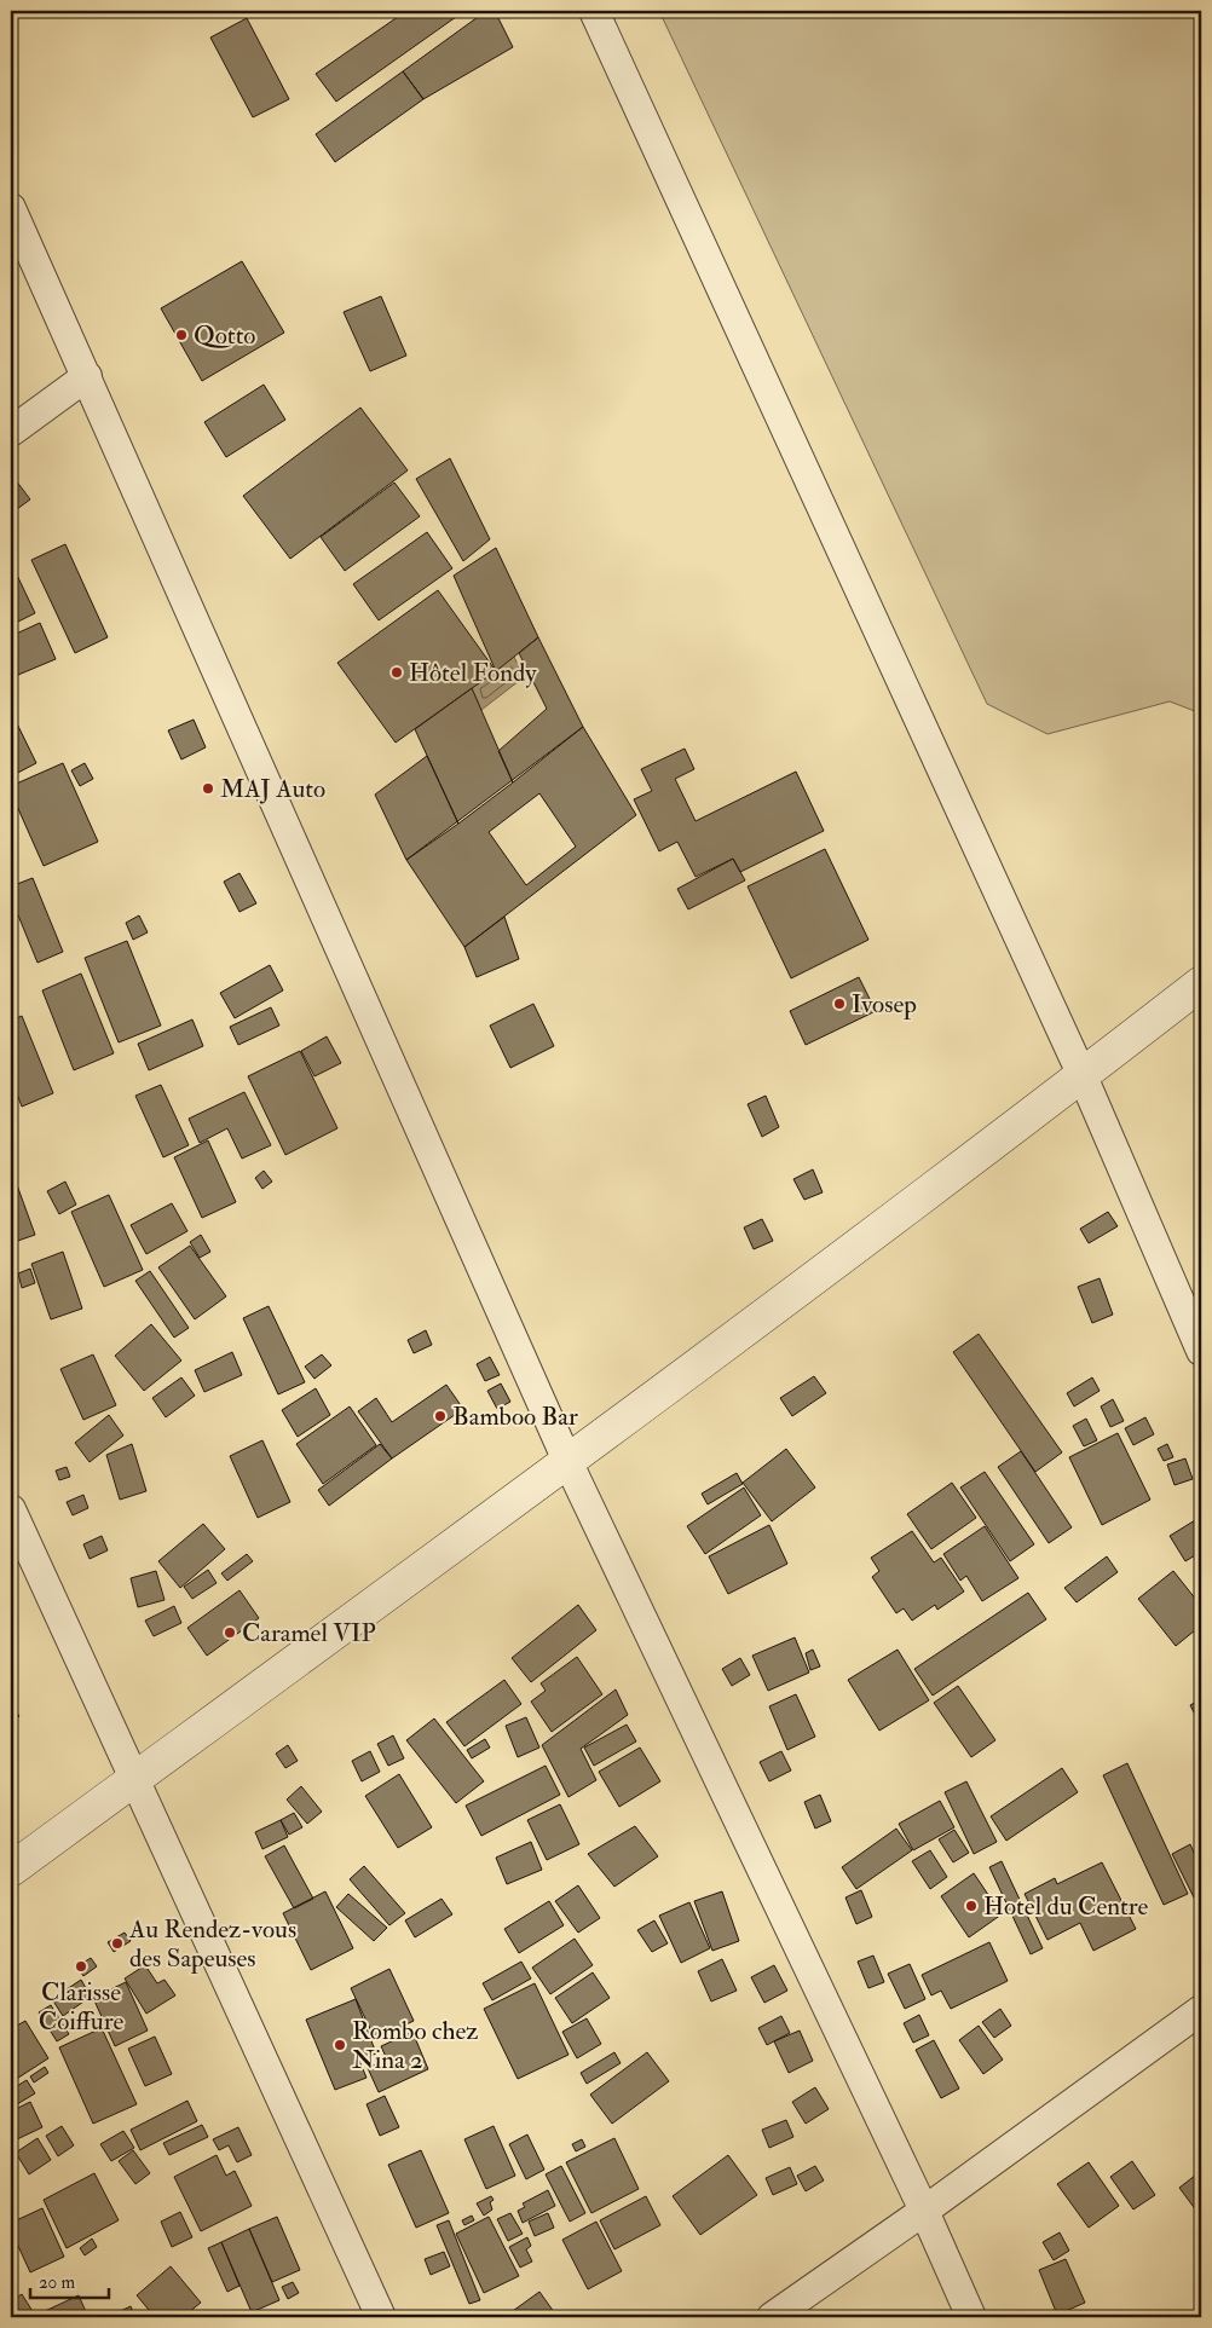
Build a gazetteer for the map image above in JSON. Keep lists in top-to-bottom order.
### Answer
{
  "places": [
    "Qotto",
    "Hôtel Fondy",
    "MAJ Auto",
    "Ivosep",
    "Bamboo Bar",
    "Caramel VIP",
    "Hotel du Centre",
    "Au Rendez-vous des Sapeuses",
    "Clarisse Coiffure",
    "Rombo chez Nina 2"
  ],
  "scale_bar": "20 m"
}
